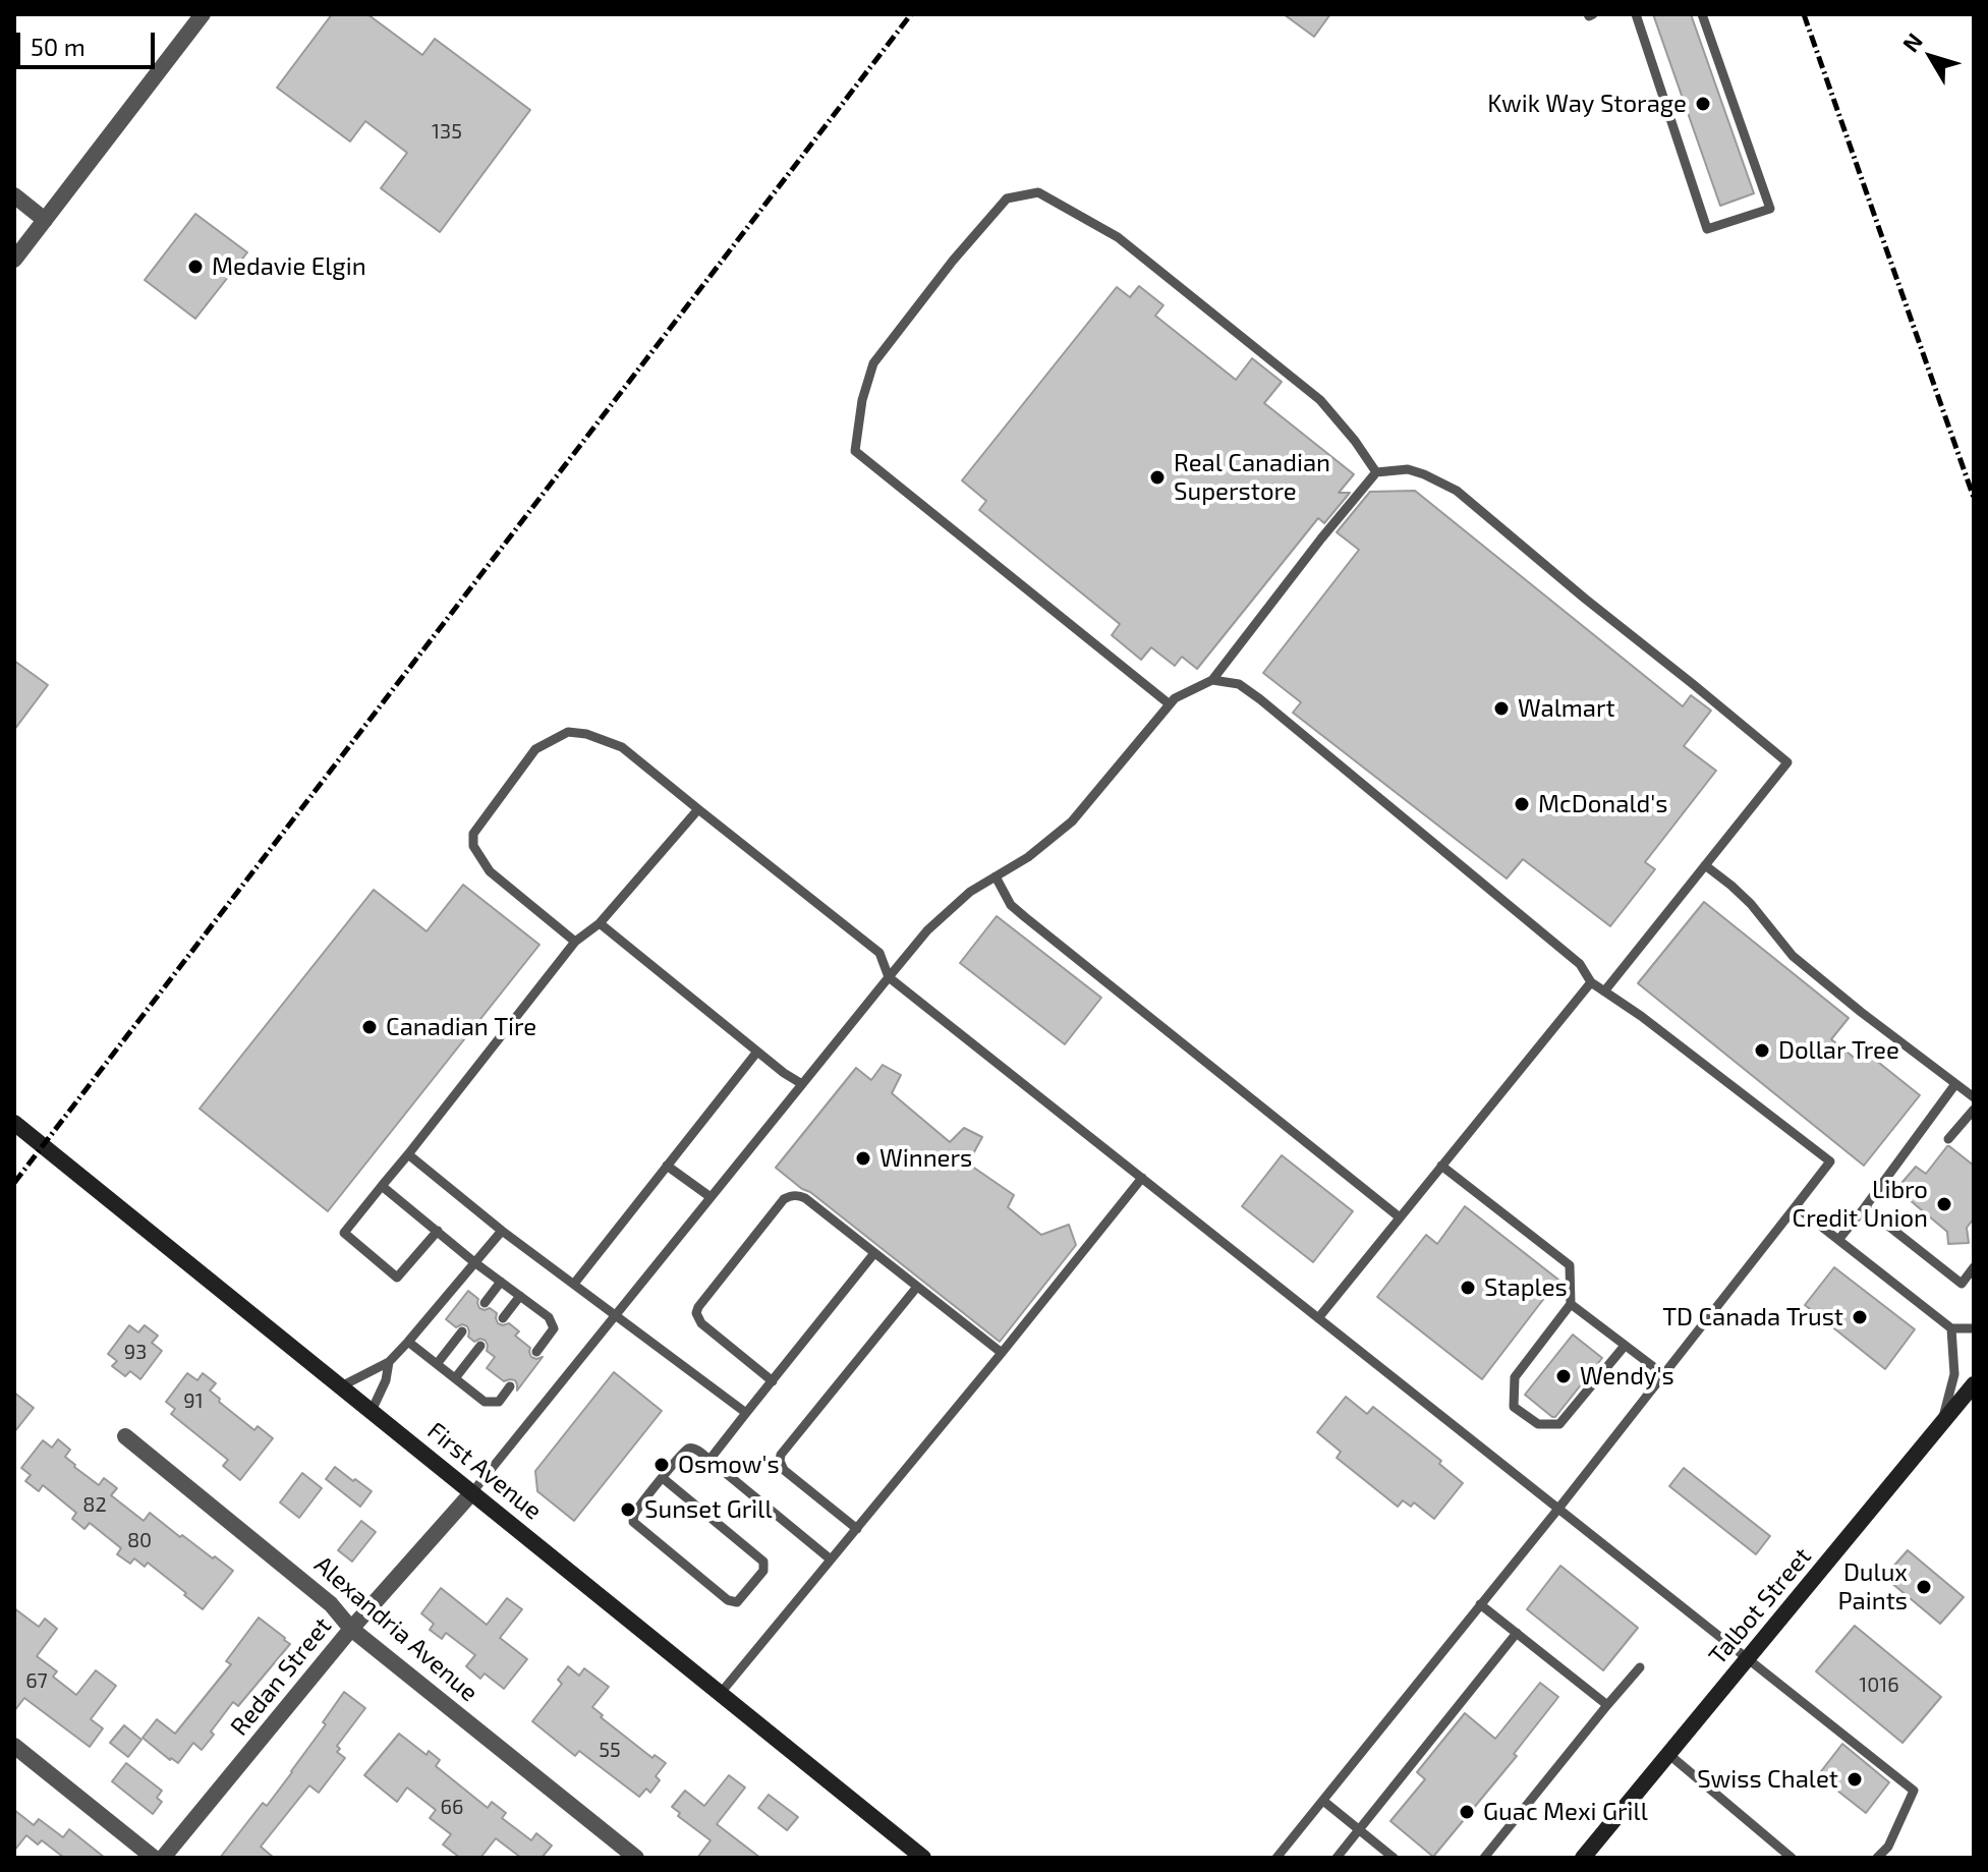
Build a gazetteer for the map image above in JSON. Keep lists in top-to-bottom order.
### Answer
{
  "streets": {
    "main road": ["First Avenue", "Talbot Street"],
    "street": ["Alexandria Avenue", "Redan Street"]
  },
  "crossings": [
    ["First Avenue", "Redan Street"],
    ["Alexandria Avenue", "Redan Street"]
  ],
  "places": [
    "Kwik Way Storage",
    "Medavie Elgin",
    "Real Canadian Superstore",
    "Walmart",
    "McDonald's",
    "Canadian Tire",
    "Dollar Tree",
    "Winners",
    "Libro Credit Union",
    "Staples",
    "TD Canada Trust",
    "Wendy's",
    "Osmow's",
    "Sunset Grill",
    "Dulux Paints",
    "Swiss Chalet",
    "Guac Mexi Grill"
  ],
  "house_numbers": [
    "135",
    "93",
    "91",
    "82",
    "80",
    "67",
    "1016",
    "55",
    "66"
  ],
  "scale_bar": "50 m",
  "north": "top left"
}
